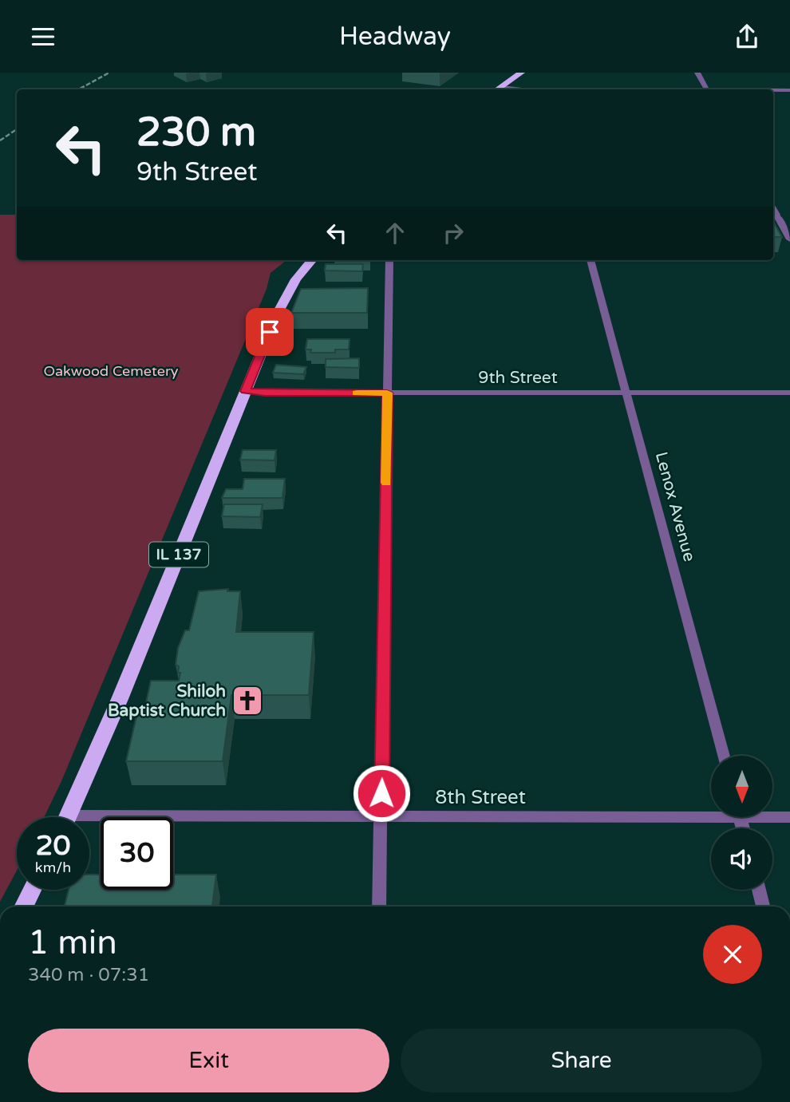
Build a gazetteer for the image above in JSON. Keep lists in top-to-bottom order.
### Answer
{
  "streets": {
    "highway": ["IL 137"],
    "street": ["9th Street", "Lenox Avenue", "8th Street"]
  },
  "crossings": [
    ["9th Street", "Lenox Avenue"],
    ["9th Street", "IL 137"]
  ],
  "parks": ["Oakwood Cemetery"],
  "places": {
    "church": ["Shiloh Baptist Church"]
  },
  "north": "bottom",
  "page": {
    "header": "Headway",
    "turn": ["230 m", "9th Street"],
    "speed": "20 km/h",
    "limit": "30",
    "heading": ["1 min", "340 m · 07:31"],
    "buttons": ["Exit", "Share"]
  }
}
